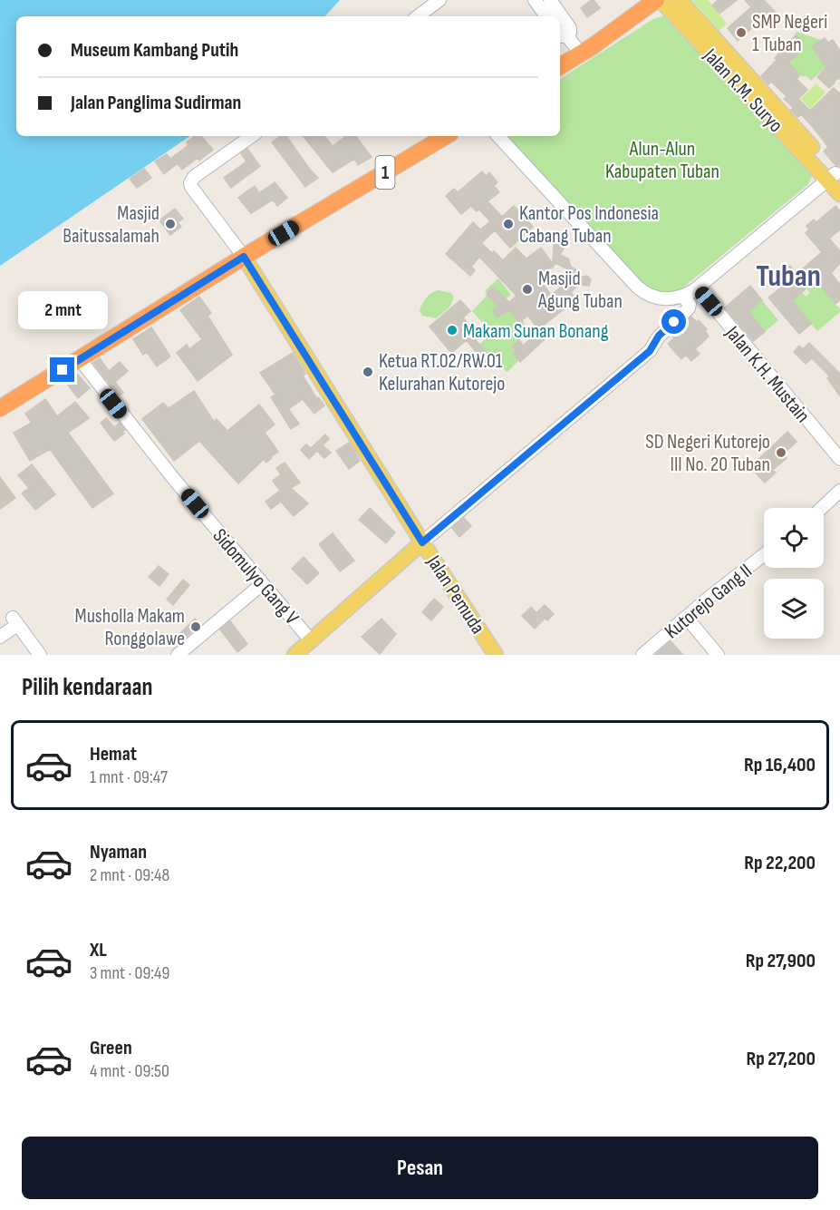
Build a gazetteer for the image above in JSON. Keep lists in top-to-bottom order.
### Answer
{
  "streets": {
    "highway": ["1"],
    "main road": ["Jalan R.M. Suryo", "Jalan Pemuda"],
    "street": ["Jalan K.H. Mustain", "Sidomulyo Gang V", "Kutorejo Gang II"]
  },
  "crossings": [
    ["1", "Sidomulyo Gang V"],
    ["1", "Jalan Pemuda"]
  ],
  "districts": ["Tuban"],
  "parks": ["Alun-Alun Kabupaten Tuban"],
  "places": [
    "SMP Negeri 1 Tuban",
    "Masjid Baitussalamah",
    "Kantor Pos Indonesia Cabang Tuban",
    "Masjid Agung Tuban",
    "Makam Sunan Bonang",
    "Ketua RT.02/RW.01 Kelurahan Kutorejo",
    "SD Negeri Kutorejo III No. 20 Tuban",
    "Musholla Makam Ronggolawe"
  ],
  "page": {
    "banner": ["Museum Kambang Putih", "Jalan Panglima Sudirman"],
    "bubble": "2 mnt",
    "heading": "Pilih kendaraan",
    "list": [
      {
        "name": "Hemat",
        "note": "1 mnt · 09:47",
        "value": "Rp 16,400"
      },
      {
        "name": "Nyaman",
        "note": "2 mnt · 09:48",
        "value": "Rp 22,200"
      },
      {
        "name": "XL",
        "note": "3 mnt · 09:49",
        "value": "Rp 27,900"
      },
      {
        "name": "Green",
        "note": "4 mnt · 09:50",
        "value": "Rp 27,200"
      }
    ],
    "buttons": "Pesan"
  }
}
